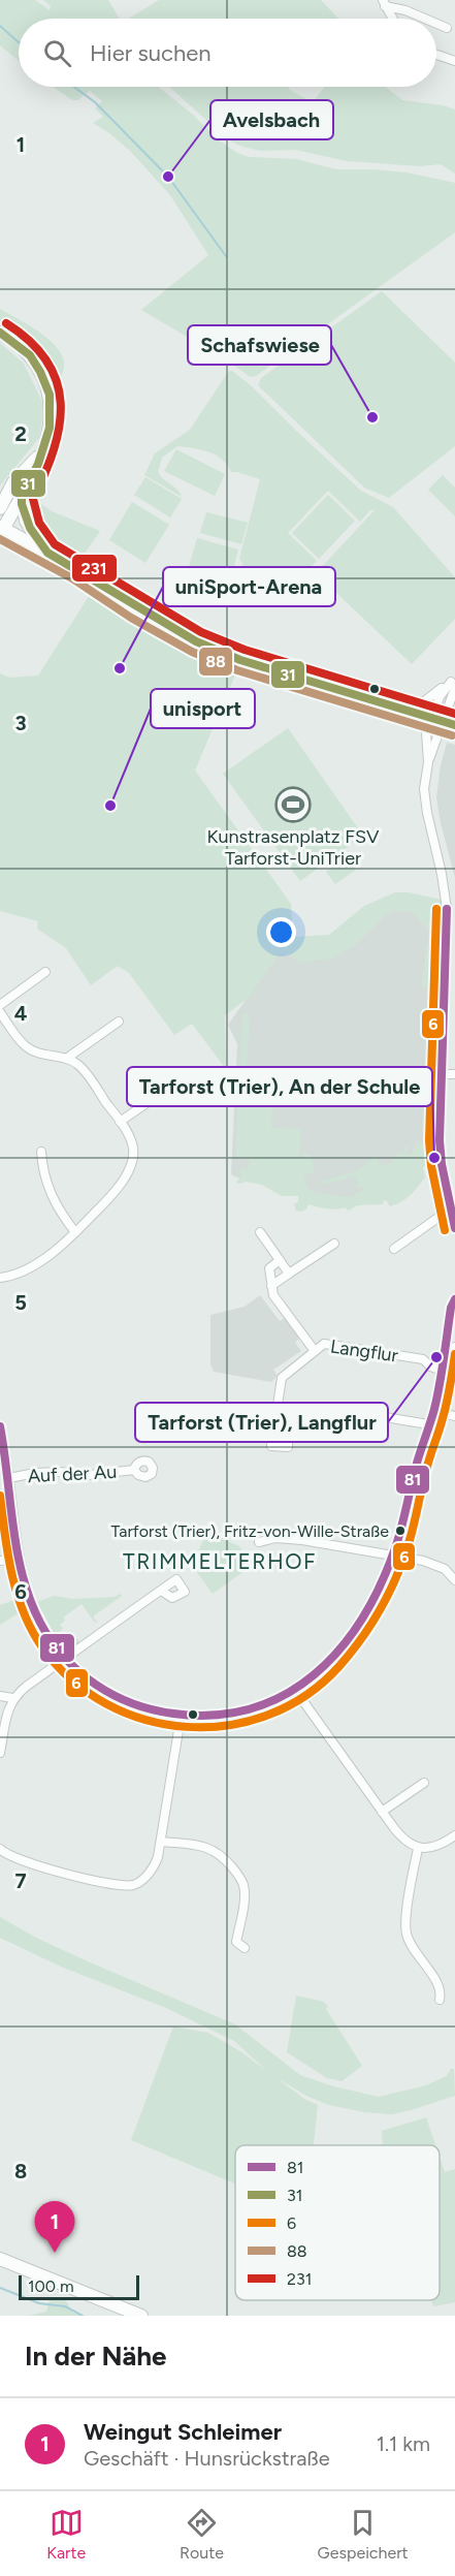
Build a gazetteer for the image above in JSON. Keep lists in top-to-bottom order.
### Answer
{
  "streets": {
    "street": ["Langflur", "Auf der Au"]
  },
  "districts": ["TRIMMELTERHOF"],
  "places": {
    "other": [
      "Avelsbach",
      "Schafswiese",
      "uniSport-Arena",
      "unisport",
      "Tarforst (Trier), An der Schule",
      "Tarforst (Trier), Langflur",
      "Tarforst (Trier), Fritz-von-Wille-Straße"
    ],
    "sports": ["Kunstrasenplatz FSV Tarforst-UniTrier"]
  },
  "lines": [
    "transit line 231",
    "transit line 31",
    "transit line 88",
    "transit line 81",
    "transit line 6"
  ],
  "legend": [
    "81",
    "31",
    "6",
    "88",
    "231"
  ],
  "scale_bar": "100 m",
  "page": {
    "search": "Hier suchen",
    "pins": "1",
    "scale": "100 m",
    "heading": "In der Nähe",
    "list": [
      {
        "mark": "1",
        "name": "Weingut Schleimer",
        "note": "Geschäft · Hunsrückstraße",
        "value": "1.1 km"
      }
    ],
    "nav": ["Karte", "Route", "Gespeichert"]
  },
  "grid": {
    "rows": [
      "1",
      "2",
      "3",
      "4",
      "5",
      "6",
      "7",
      "8"
    ]
  }
}
